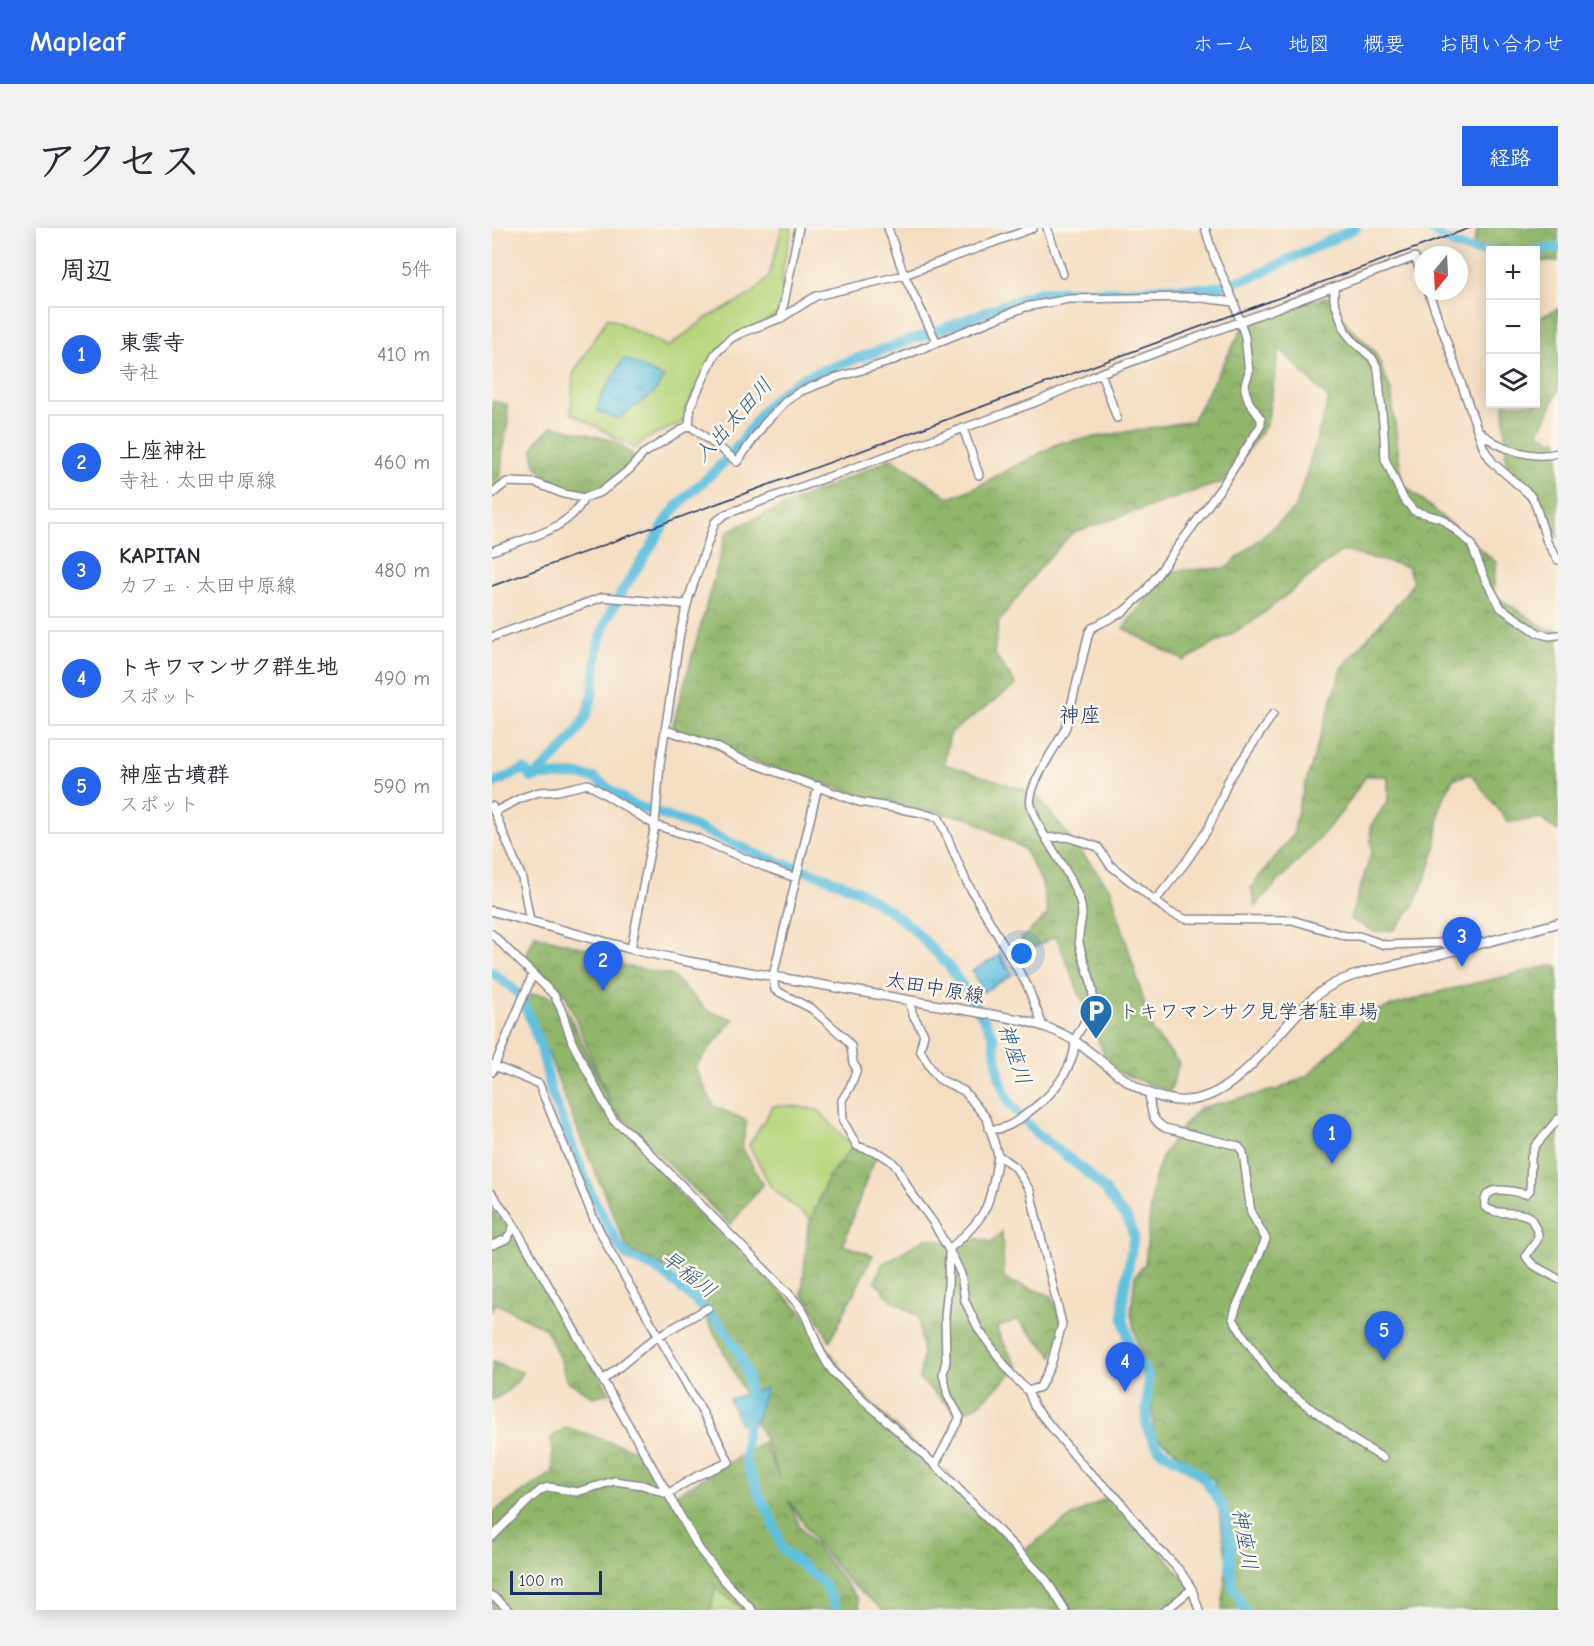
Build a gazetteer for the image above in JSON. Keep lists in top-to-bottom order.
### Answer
{
  "streets": {
    "main road": ["太田中原線"]
  },
  "districts": ["神座"],
  "water": ["入出太田川", "神座川", "早稲川"],
  "places": {
    "parking": ["トキワマンサク見学者駐車場"]
  },
  "scale_bar": "100 m",
  "north": "bottom",
  "page": {
    "header": "Mapleaf",
    "nav": [
      "ホーム",
      "地図",
      "概要",
      "お問い合わせ"
    ],
    "title": "アクセス",
    "buttons": "経路",
    "heading": ["周辺", "5件"],
    "map_buttons": ["+", "−"],
    "list": [
      {
        "mark": "1",
        "name": "東雲寺",
        "note": "寺社",
        "value": "410 m"
      },
      {
        "mark": "2",
        "name": "上座神社",
        "note": "寺社 · 太田中原線",
        "value": "460 m"
      },
      {
        "mark": "3",
        "name": "KAPITAN",
        "note": "カフェ · 太田中原線",
        "value": "480 m"
      },
      {
        "mark": "4",
        "name": "トキワマンサク群生地",
        "note": "スポット",
        "value": "490 m"
      },
      {
        "mark": "5",
        "name": "神座古墳群",
        "note": "スポット",
        "value": "590 m"
      }
    ],
    "pins": [
      "3",
      "2",
      "1",
      "5",
      "4"
    ],
    "scale": "100 m"
  }
}
